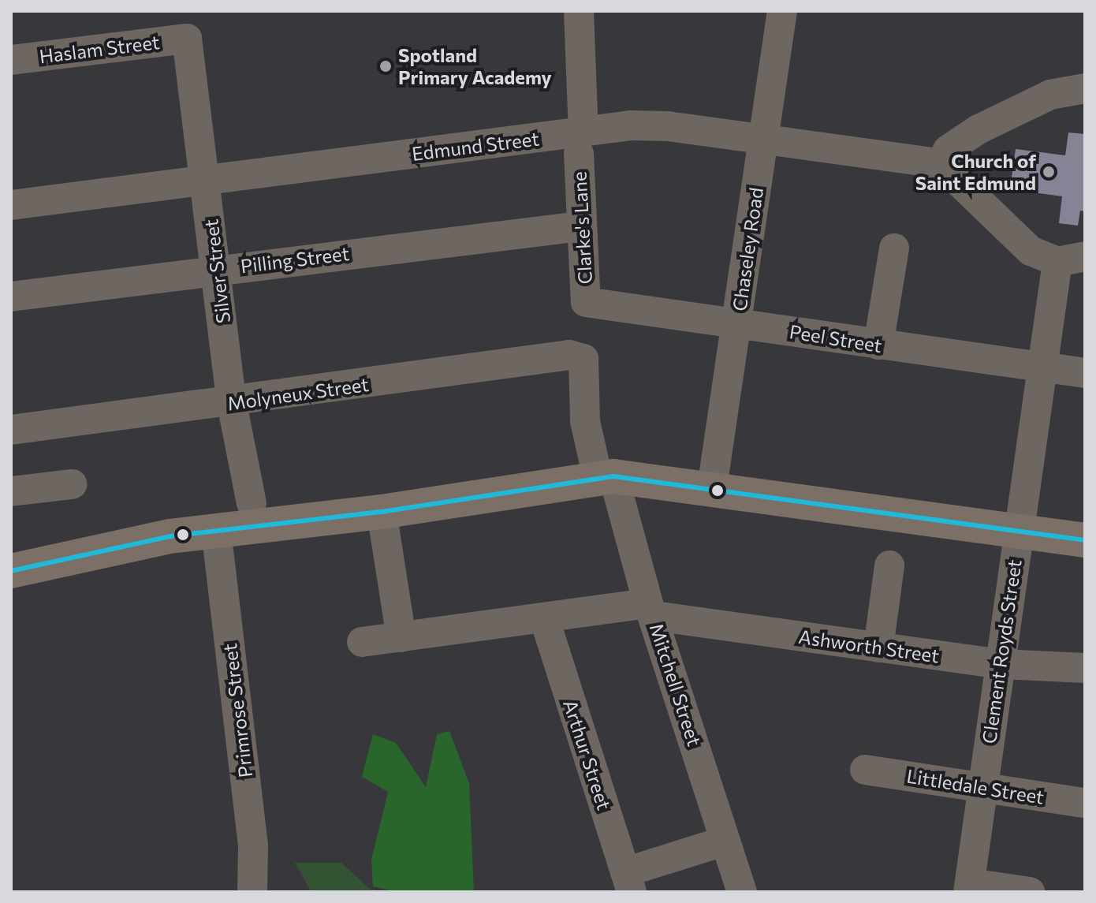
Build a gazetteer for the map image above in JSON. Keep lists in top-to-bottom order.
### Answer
{
  "streets": {
    "street": [
      "Haslam Street",
      "Edmund Street",
      "Clarke's Lane",
      "Chaseley Road",
      "Pilling Street",
      "Silver Street",
      "Peel Street",
      "Molyneux Street",
      "Ashworth Street",
      "Clement Royds Street",
      "Mitchell Street",
      "Primrose Street",
      "Arthur Street",
      "Littledale Street"
    ]
  },
  "crossings": [
    ["Haslam Street", "Silver Street"],
    ["Edmund Street", "Clarke's Lane"],
    ["Edmund Street", "Chaseley Road"],
    ["Edmund Street", "Silver Street"],
    ["Edmund Street", "Clement Royds Street"],
    ["Clarke's Lane", "Pilling Street"],
    ["Clarke's Lane", "Peel Street"],
    ["Chaseley Road", "Peel Street"],
    ["Pilling Street", "Silver Street"],
    ["Silver Street", "Molyneux Street"],
    ["Peel Street", "Clement Royds Street"],
    ["Molyneux Street", "Mitchell Street"],
    ["Ashworth Street", "Clement Royds Street"],
    ["Ashworth Street", "Mitchell Street"],
    ["Ashworth Street", "Arthur Street"],
    ["Clement Royds Street", "Littledale Street"]
  ],
  "places": ["Spotland Primary Academy", "Church of Saint Edmund"]
}
